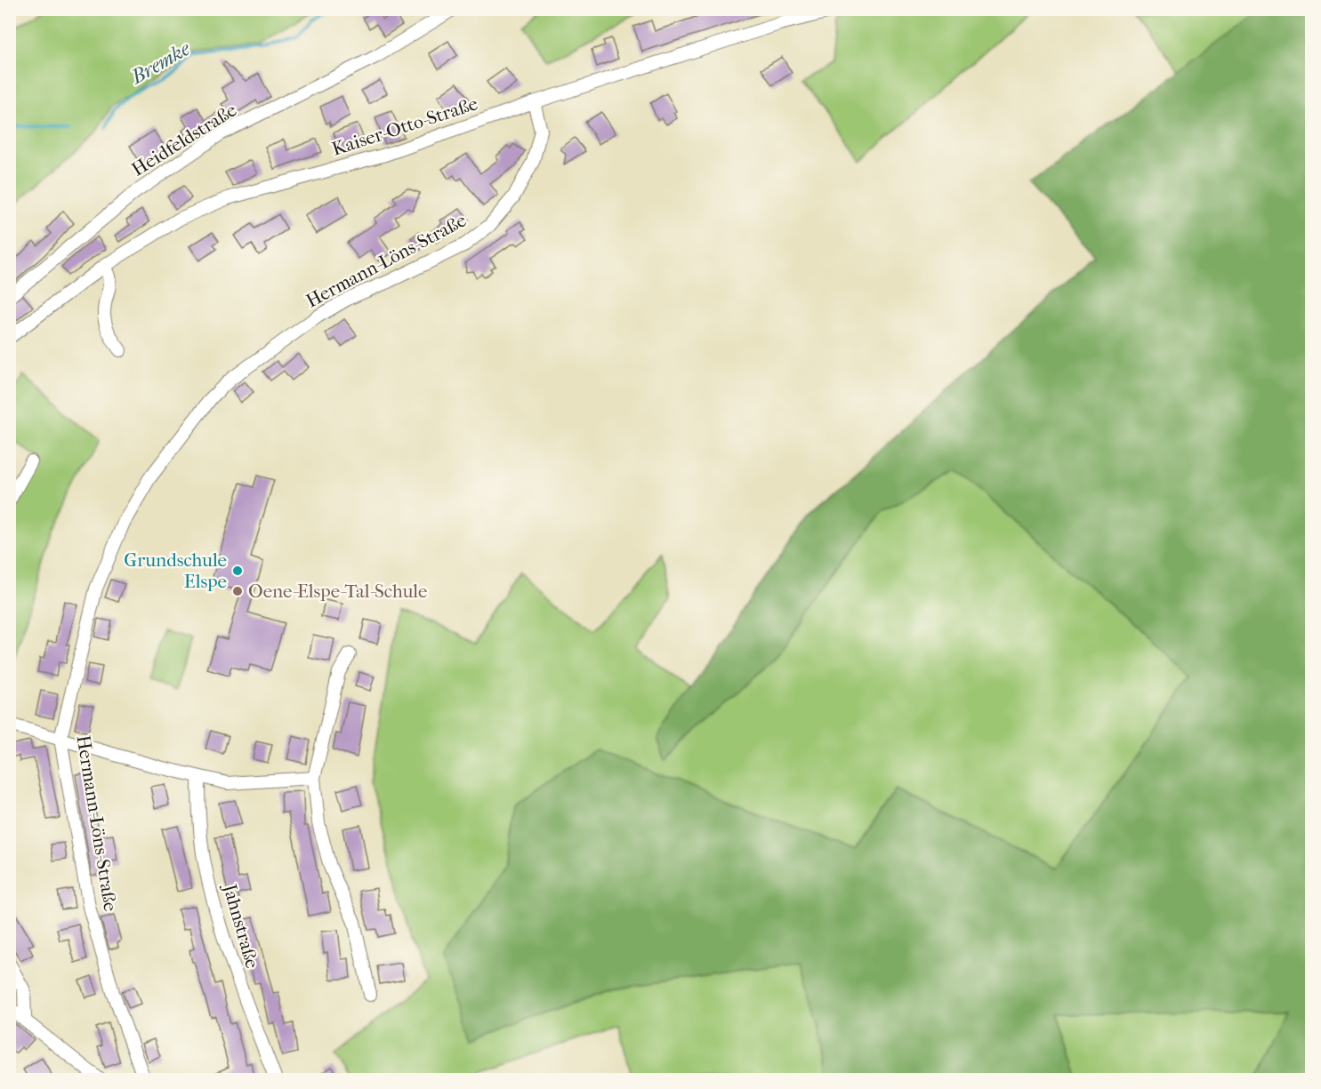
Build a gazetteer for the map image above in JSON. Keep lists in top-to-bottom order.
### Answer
{
  "streets": {
    "street": [
      "Kaiser-Otto-Straße",
      "Heidfeldstraße",
      "Hermann-Löns-Straße",
      "Jahnstraße"
    ]
  },
  "crossings": [
    ["Kaiser-Otto-Straße", "Hermann-Löns-Straße"]
  ],
  "water": ["Bremke"],
  "places": ["Grundschule Elspe", "Oene-Elspe-Tal-Schule"]
}
